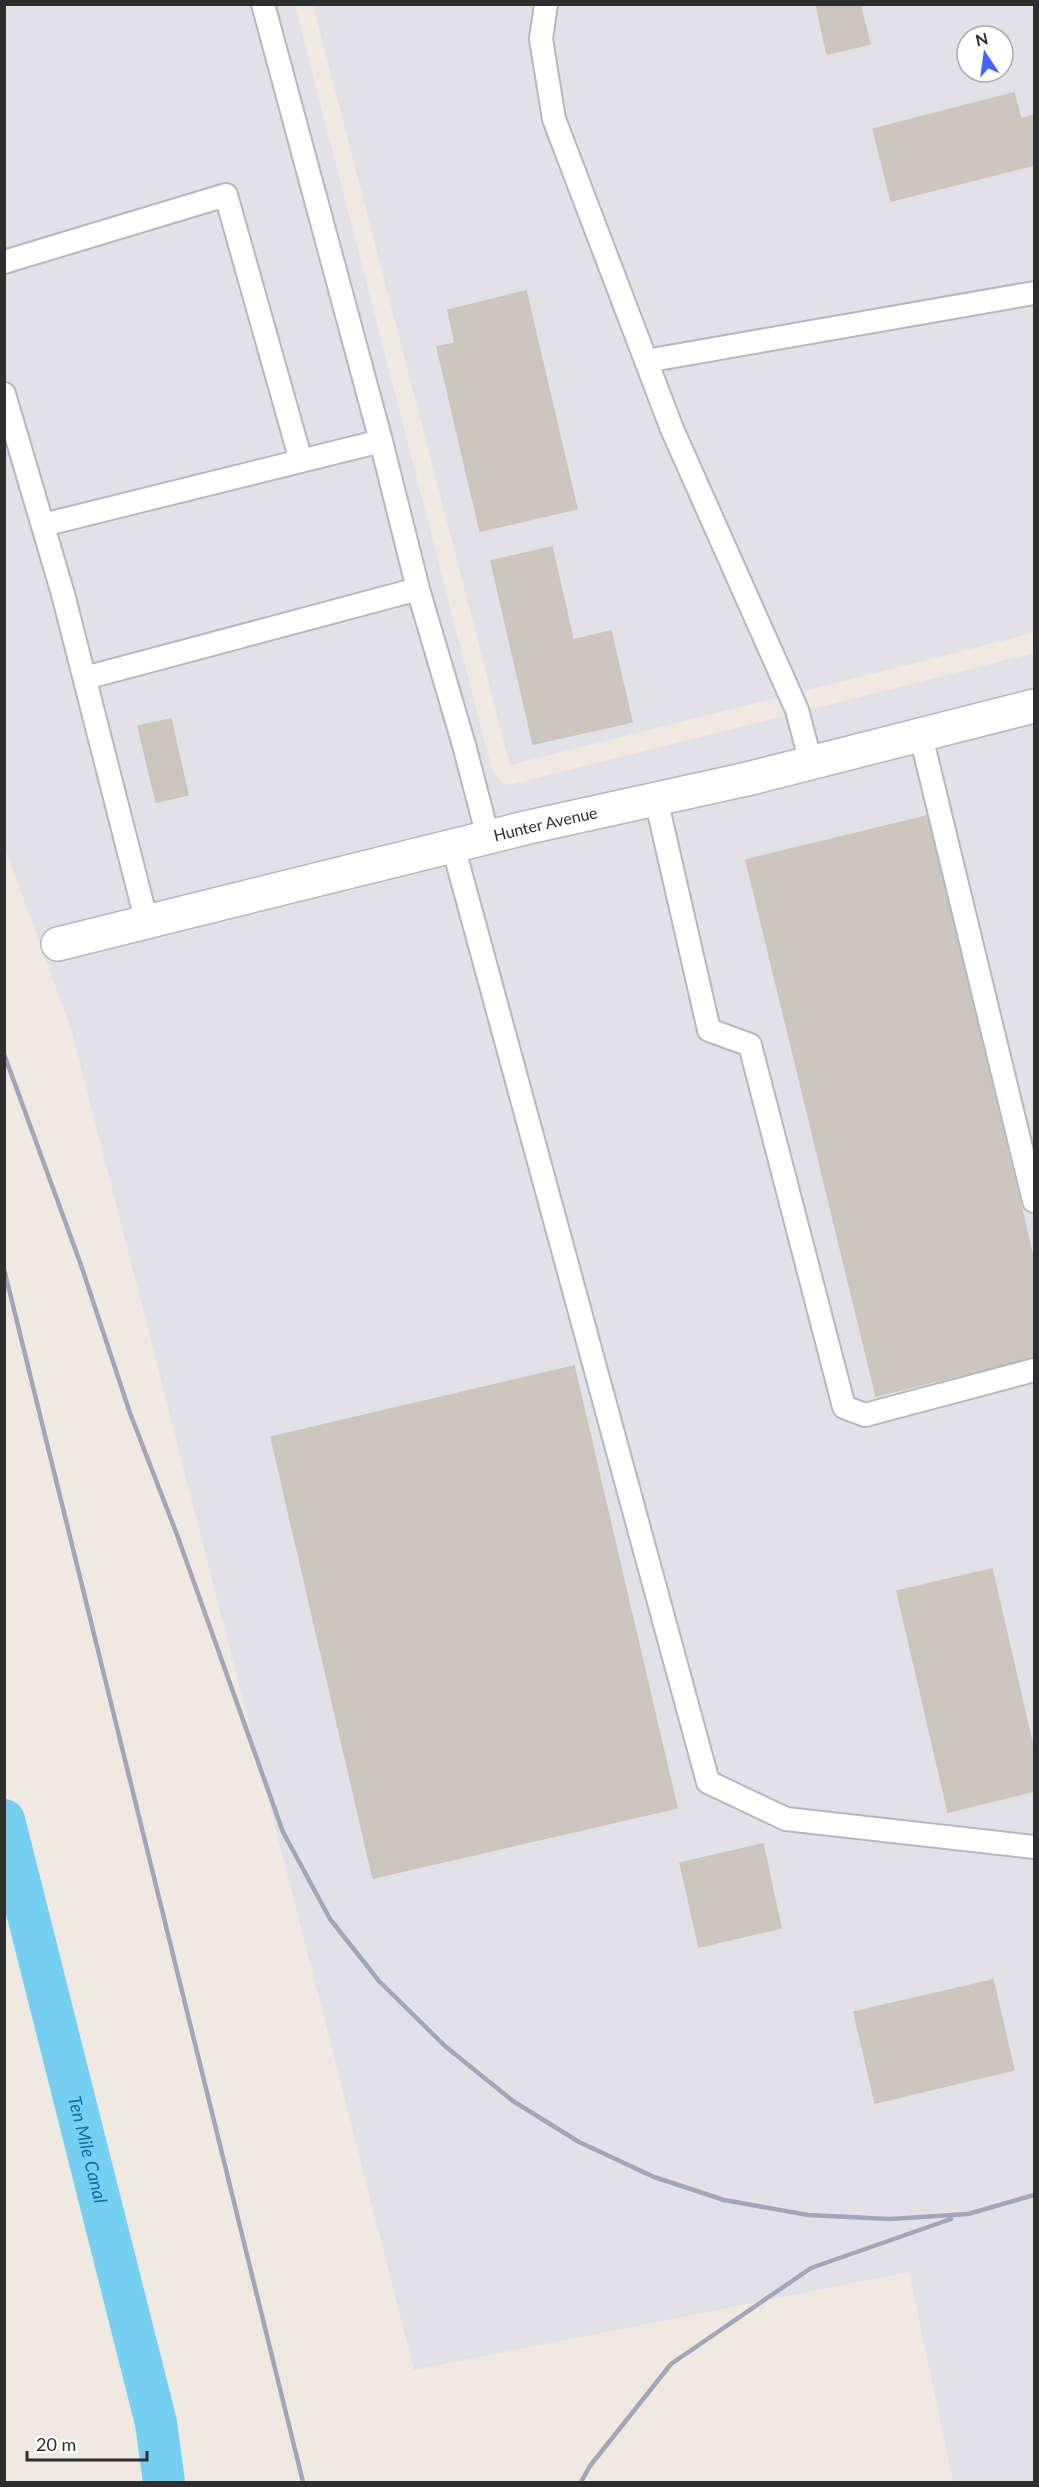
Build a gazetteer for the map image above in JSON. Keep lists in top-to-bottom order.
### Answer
{
  "streets": {
    "street": ["Hunter Avenue"]
  },
  "water": ["Ten Mile Canal"],
  "scale_bar": "20 m",
  "north": "top"
}
